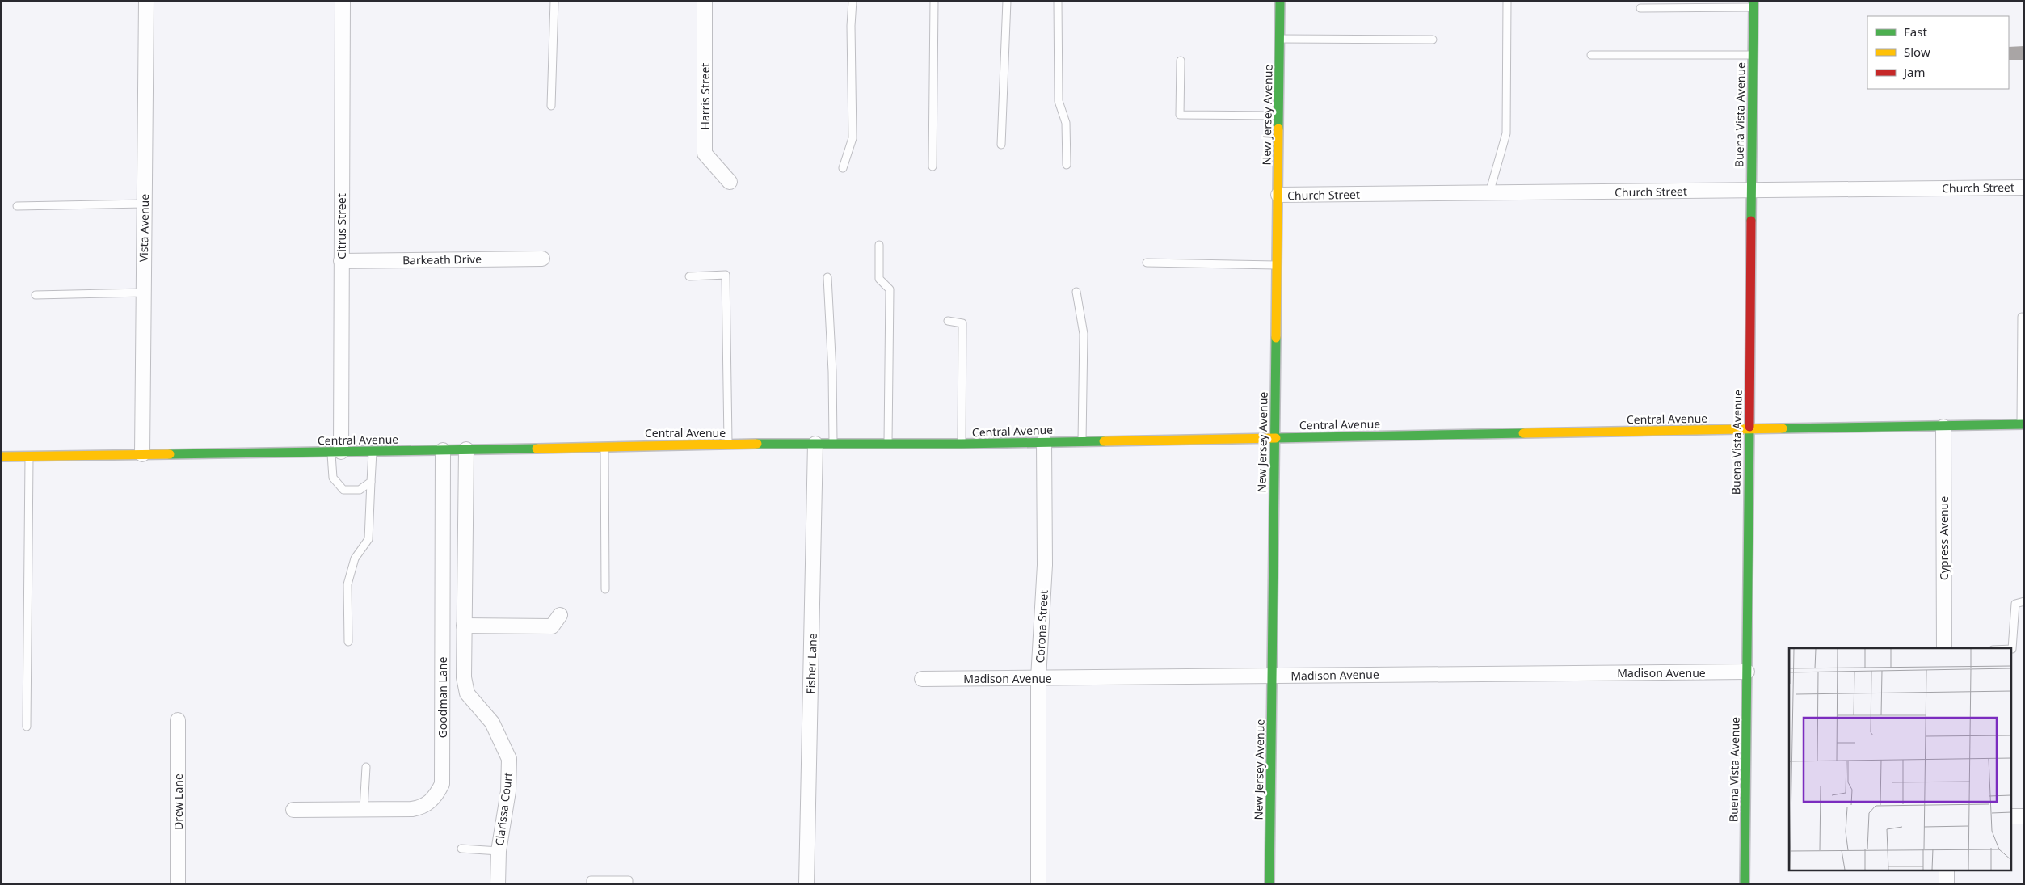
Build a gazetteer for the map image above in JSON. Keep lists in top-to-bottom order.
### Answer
{
  "streets": {
    "street": [
      "Harris Street",
      "New Jersey Avenue",
      "Buena Vista Avenue",
      "Church Street",
      "Citrus Street",
      "Vista Avenue",
      "Barkeath Drive",
      "Central Avenue",
      "Cypress Avenue",
      "Corona Street",
      "Fisher Lane",
      "Madison Avenue",
      "Goodman Lane",
      "Drew Lane",
      "Clarissa Court"
    ]
  },
  "crossings": [
    ["New Jersey Avenue", "Church Street"],
    ["New Jersey Avenue", "Central Avenue"],
    ["New Jersey Avenue", "Madison Avenue"],
    ["Buena Vista Avenue", "Church Street"],
    ["Buena Vista Avenue", "Central Avenue"],
    ["Buena Vista Avenue", "Madison Avenue"],
    ["Citrus Street", "Barkeath Drive"],
    ["Citrus Street", "Central Avenue"],
    ["Vista Avenue", "Central Avenue"],
    ["Central Avenue", "Cypress Avenue"],
    ["Central Avenue", "Corona Street"],
    ["Central Avenue", "Fisher Lane"],
    ["Central Avenue", "Goodman Lane"],
    ["Central Avenue", "Clarissa Court"],
    ["Corona Street", "Madison Avenue"]
  ],
  "legend": ["Fast", "Slow", "Jam"]
}
